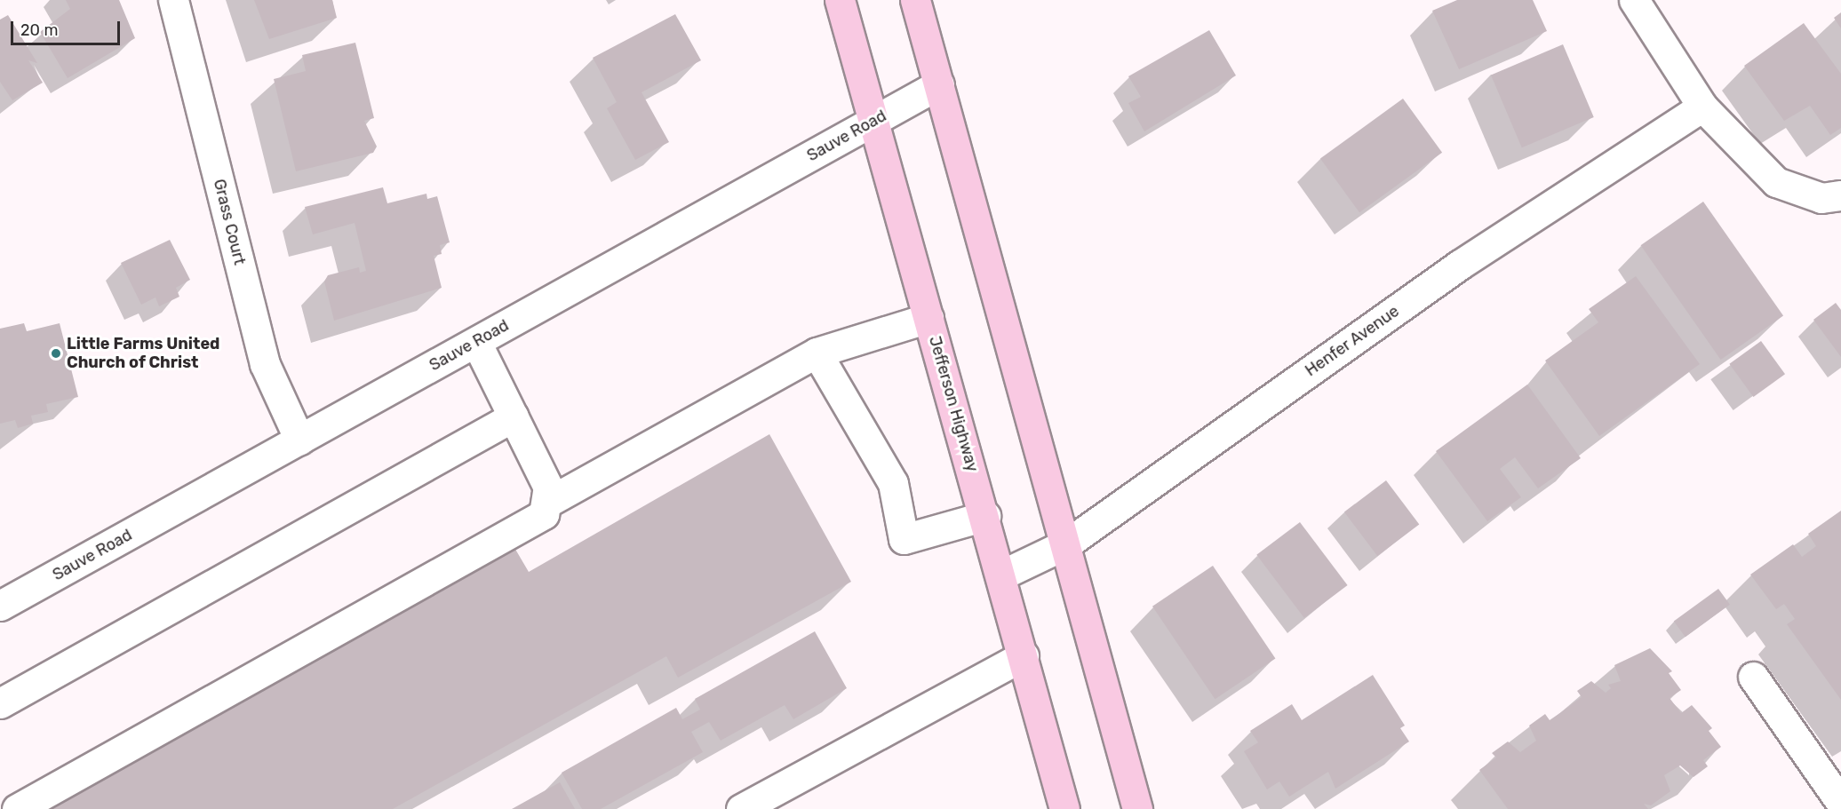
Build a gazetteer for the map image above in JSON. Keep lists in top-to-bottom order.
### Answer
{
  "streets": {
    "main road": ["Jefferson Highway"],
    "street": ["Sauve Road", "Grass Court", "Henfer Avenue"]
  },
  "crossings": [
    ["Sauve Road", "Grass Court"],
    ["Sauve Road", "Jefferson Highway"],
    ["Henfer Avenue", "Jefferson Highway"]
  ],
  "places": ["Little Farms United Church of Christ"],
  "scale_bar": "20 m"
}
